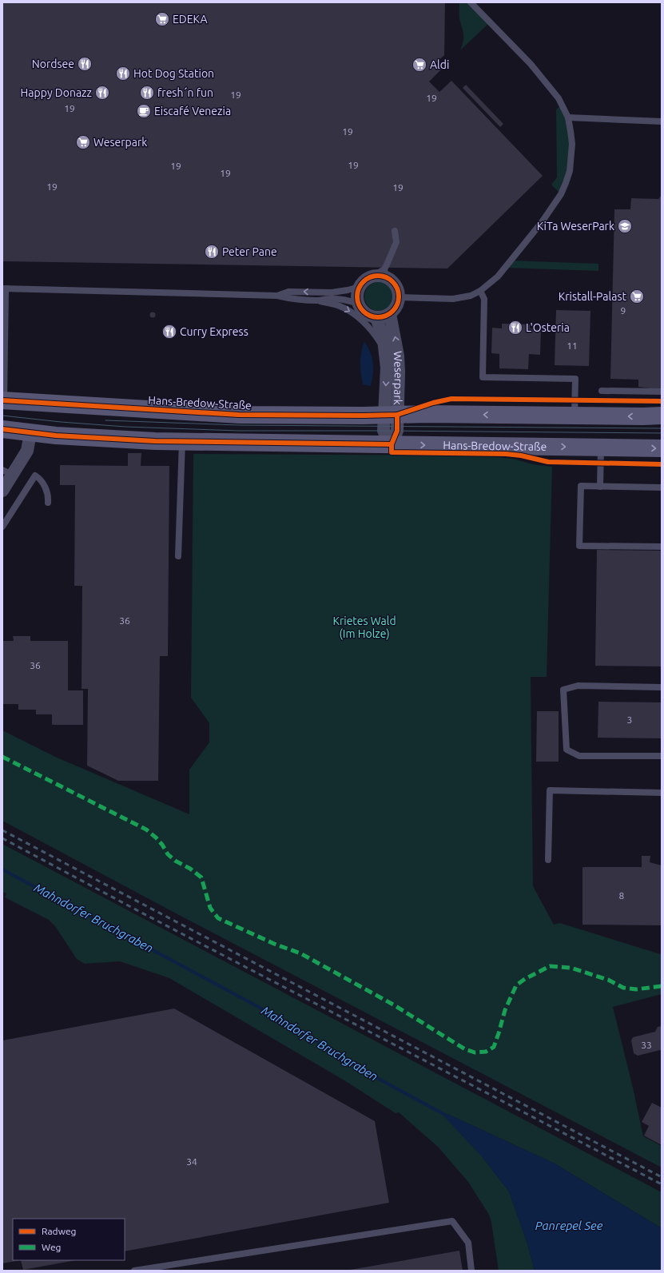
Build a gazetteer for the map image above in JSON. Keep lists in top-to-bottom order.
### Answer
{
  "streets": {
    "main road": ["Hans-Bredow-Straße"],
    "street": ["Weserpark"]
  },
  "crossings": [
    ["Weserpark", "Hans-Bredow-Straße"]
  ],
  "water": ["Mahndorfer Bruchgraben", "Panrepel See"],
  "parks": ["Krietes Wald (Im Holze)"],
  "places": {
    "supermarket": [
      "EDEKA",
      "Aldi",
      "Weserpark",
      "Kristall-Palast"
    ],
    "restaurant": [
      "Nordsee",
      "Hot Dog Station",
      "Happy Donazz",
      "fresh´n fun",
      "Peter Pane",
      "L'Osteria",
      "Curry Express"
    ],
    "cafe": ["Eiscafé Venezia"],
    "school or university": ["KiTa WeserPark"]
  },
  "house_numbers": [
    "19",
    "19",
    "19",
    "19",
    "19",
    "19",
    "19",
    "19",
    "19",
    "9",
    "11",
    "36",
    "36",
    "3",
    "8",
    "33",
    "34"
  ],
  "legend": ["Radweg", "Weg"]
}
